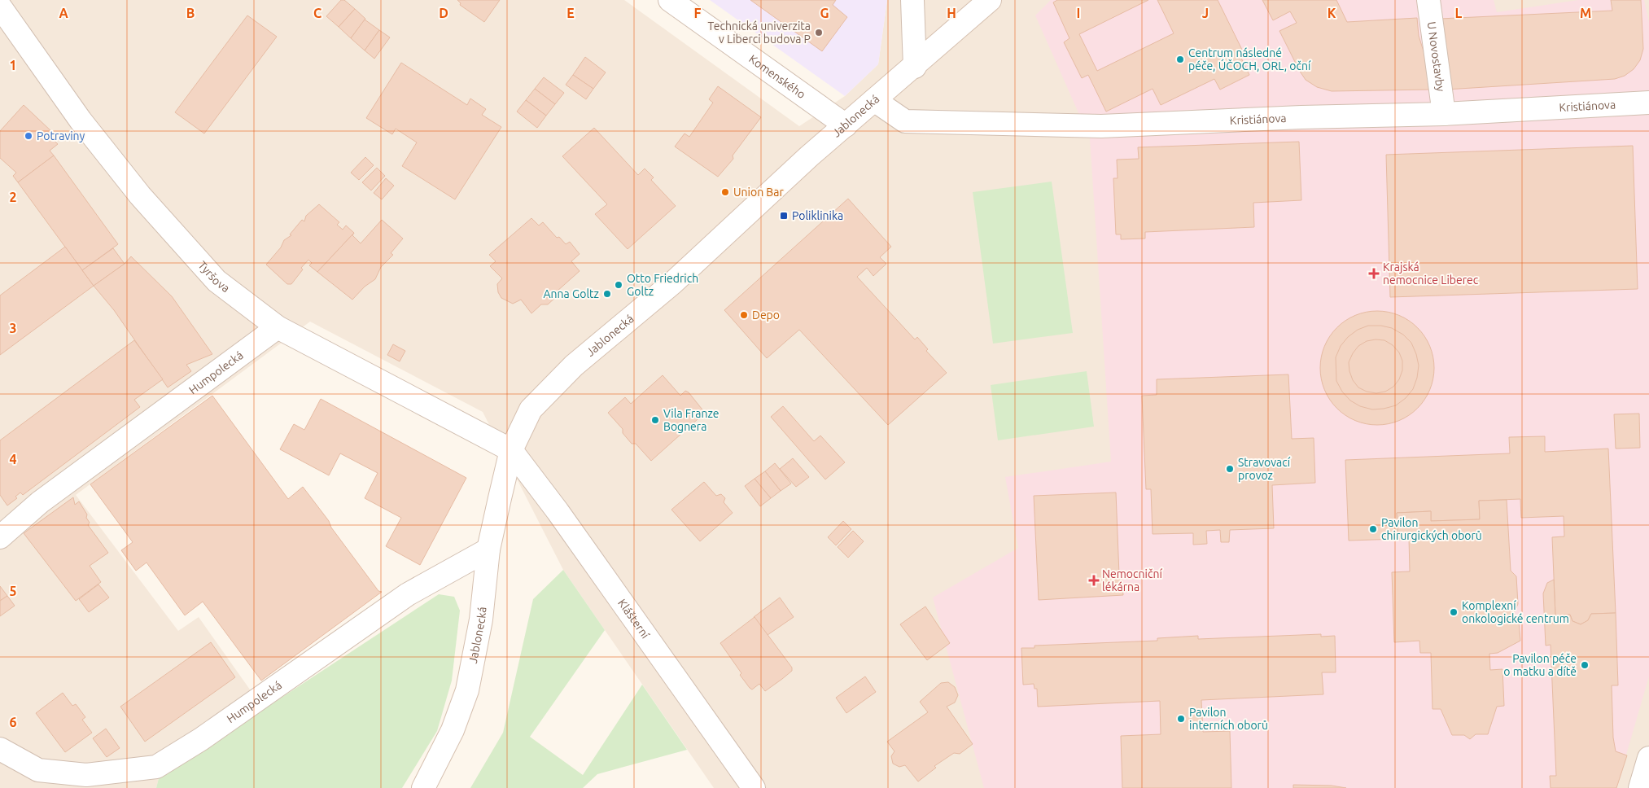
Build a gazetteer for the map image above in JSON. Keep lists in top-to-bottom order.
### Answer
{
  "streets": {
    "street": [
      "U Novostavby",
      "Komenského",
      "Kristiánova",
      "Jablonecká",
      "Tyršova",
      "Humpolecká",
      "Klášterní"
    ]
  },
  "crossings": [
    ["U Novostavby", "Kristiánova"],
    ["Komenského", "Jablonecká"],
    ["Kristiánova", "Jablonecká"],
    ["Jablonecká", "Tyršova"],
    ["Jablonecká", "Humpolecká"],
    ["Jablonecká", "Klášterní"],
    ["Tyršova", "Humpolecká"],
    ["Tyršova", "Klášterní"]
  ],
  "places": {
    "other": [
      "Technická univerzita v Liberci budova P",
      "Centrum následné péče, ÚČOCH, ORL, oční",
      "Potraviny",
      "Union Bar",
      "Otto Friedrich Goltz",
      "Anna Goltz",
      "Depo",
      "Vila Franze Bognera",
      "Stravovací provoz",
      "Pavilon chirurgických oborů",
      "Komplexní onkologické centrum",
      "Pavilon péče o matku a dítě",
      "Pavilon interních oborů"
    ],
    "transit": ["Poliklinika"],
    "health": ["Krajská nemocnice Liberec", "Nemocniční lékárna"]
  },
  "grid": {
    "columns": [
      "A",
      "B",
      "C",
      "D",
      "E",
      "F",
      "G",
      "H",
      "I",
      "J",
      "K",
      "L",
      "M"
    ],
    "rows": [
      "1",
      "2",
      "3",
      "4",
      "5",
      "6"
    ]
  }
}
